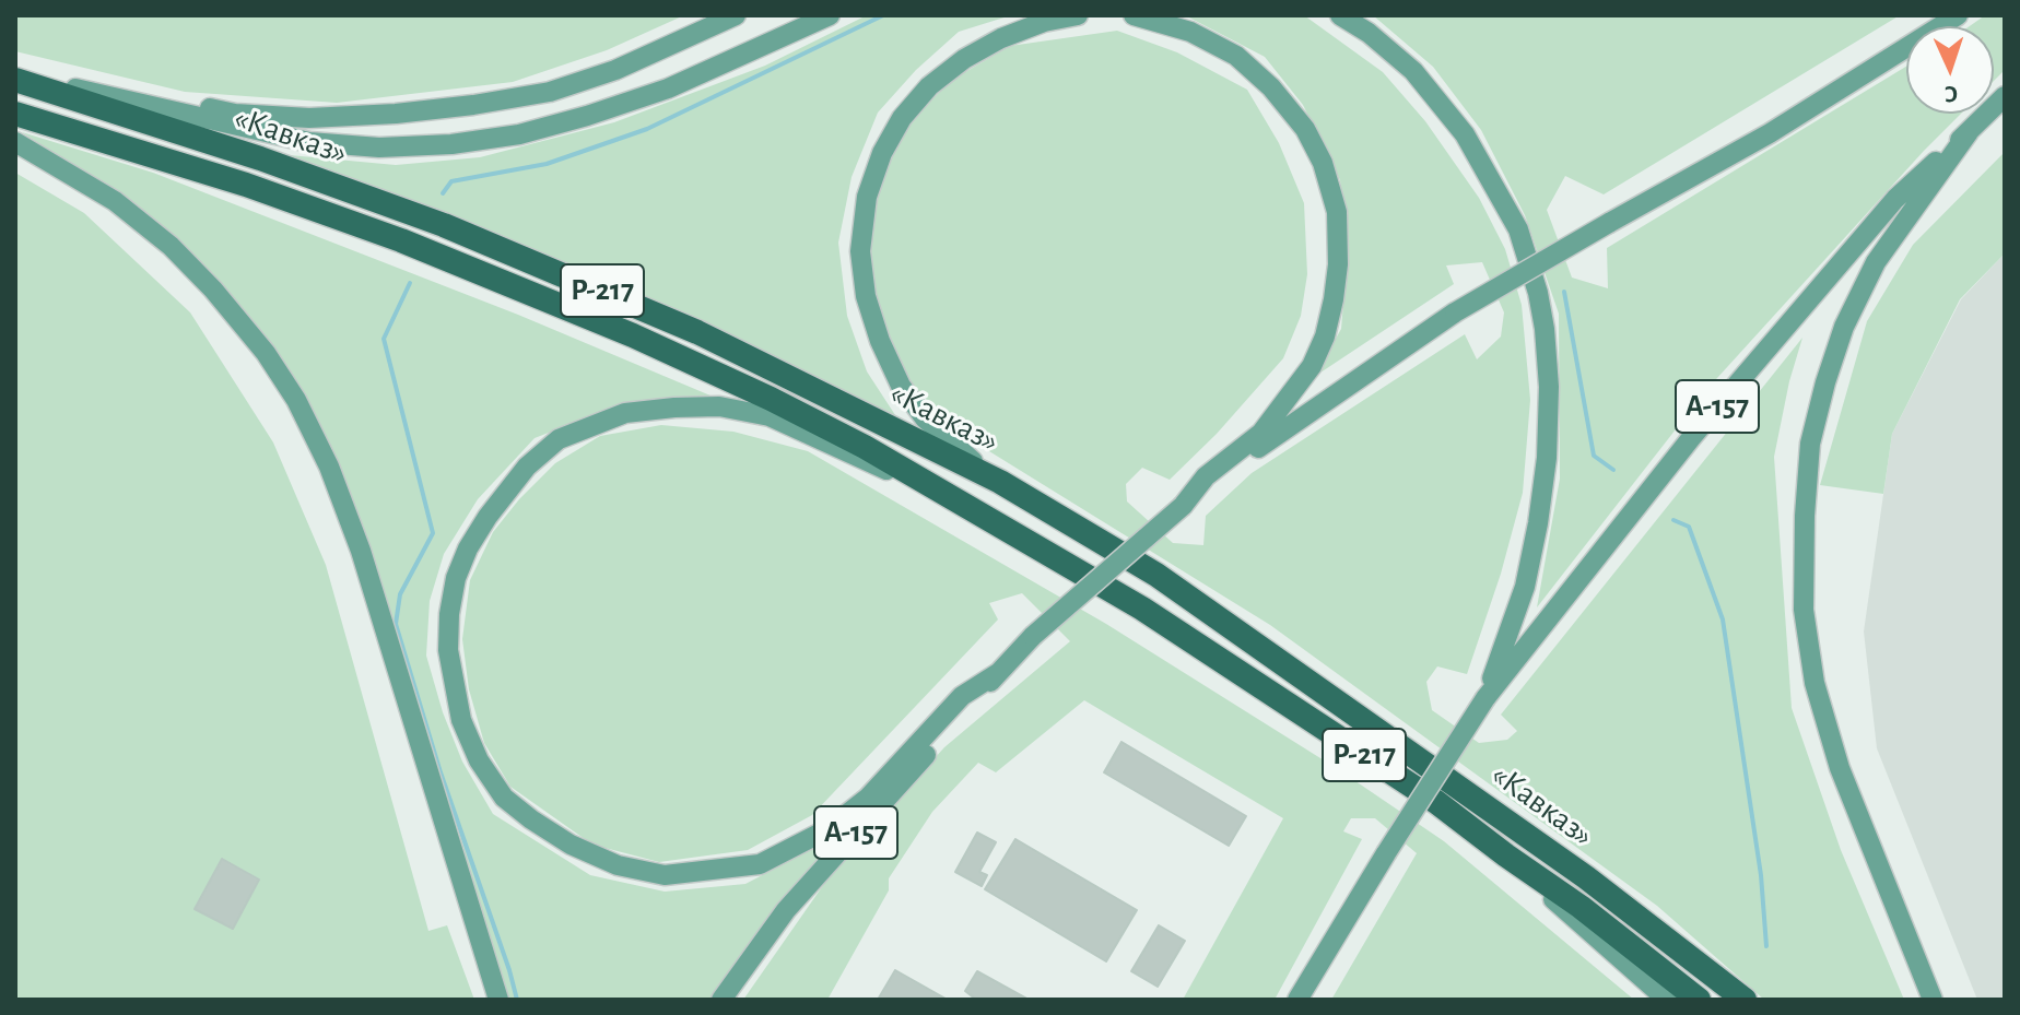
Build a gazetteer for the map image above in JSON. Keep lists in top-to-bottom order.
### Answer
{
  "streets": {
    "highway": ["«Кавказ»", "Р-217"],
    "main road": ["А-157"]
  },
  "north": "bottom"
}
